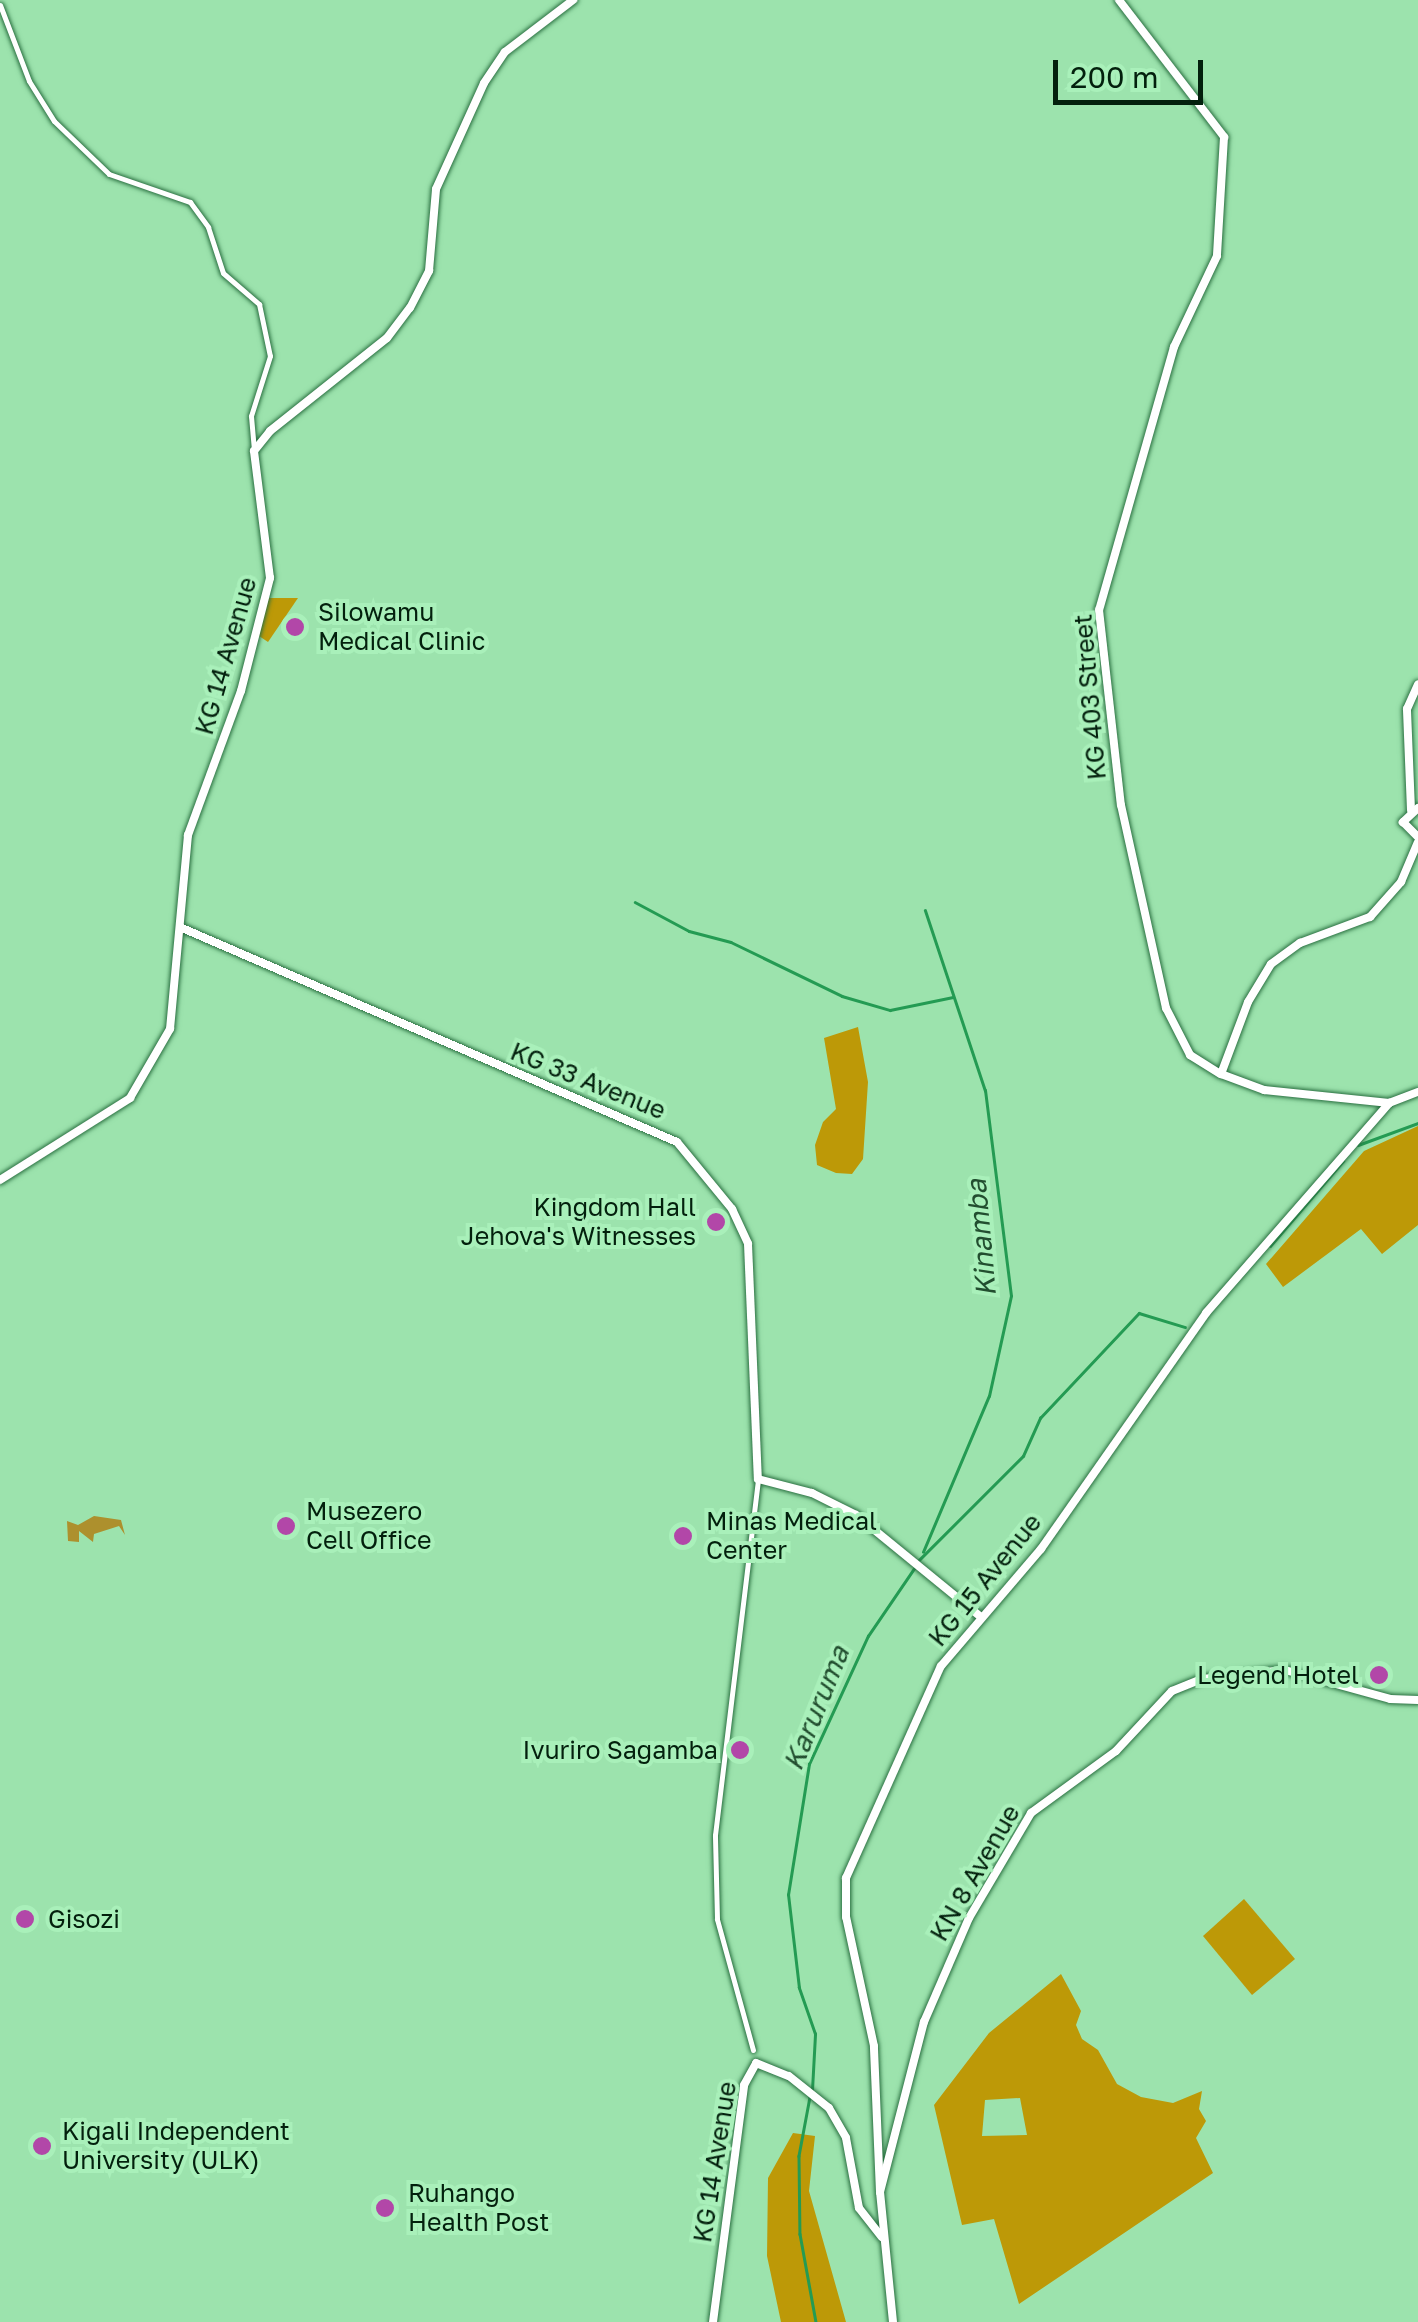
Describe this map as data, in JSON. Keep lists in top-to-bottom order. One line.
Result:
{"streets":{"main road":["KG 14 Avenue","KG 403 Street","KG 33 Avenue","KG 15 Avenue","KN 8 Avenue"]},"crossings":[["KG 14 Avenue","KG 33 Avenue"],["KG 14 Avenue","KN 8 Avenue"],["KG 403 Street","KG 15 Avenue"],["KG 15 Avenue","KN 8 Avenue"]],"water":["Kinamba","Karuruma"],"places":["Silowamu Medical Clinic","Kingdom Hall Jehova's Witnesses","Musezero Cell Office","Minas Medical Center","Legend Hotel","Ivuriro Sagamba","Gisozi","Kigali Independent University (ULK)","Ruhango Health Post"],"scale_bar":"200 m"}
